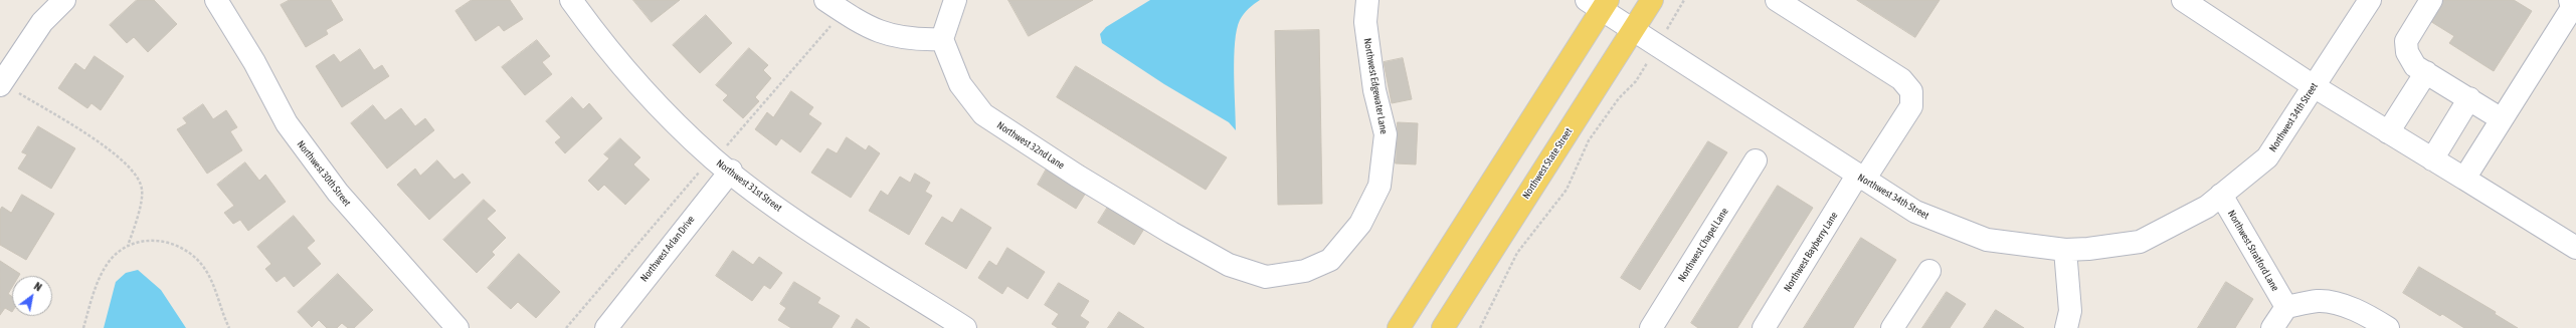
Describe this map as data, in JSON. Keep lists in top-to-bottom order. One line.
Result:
{"streets":{"main road":["Northwest State Street"],"street":["Northwest Edgewater Lane","Northwest 34th Street","Northwest 32nd Lane","Northwest 30th Street","Northwest 31st Street","Northwest Chapel Lane","Northwest Arlan Drive","Northwest Stratford Lane","Northwest Bayberry Lane"]},"crossings":[["Northwest Edgewater Lane","Northwest 32nd Lane"],["Northwest 34th Street","Northwest State Street"],["Northwest 34th Street","Northwest Stratford Lane"],["Northwest 34th Street","Northwest Bayberry Lane"],["Northwest 31st Street","Northwest Arlan Drive"]],"north":"top right"}
